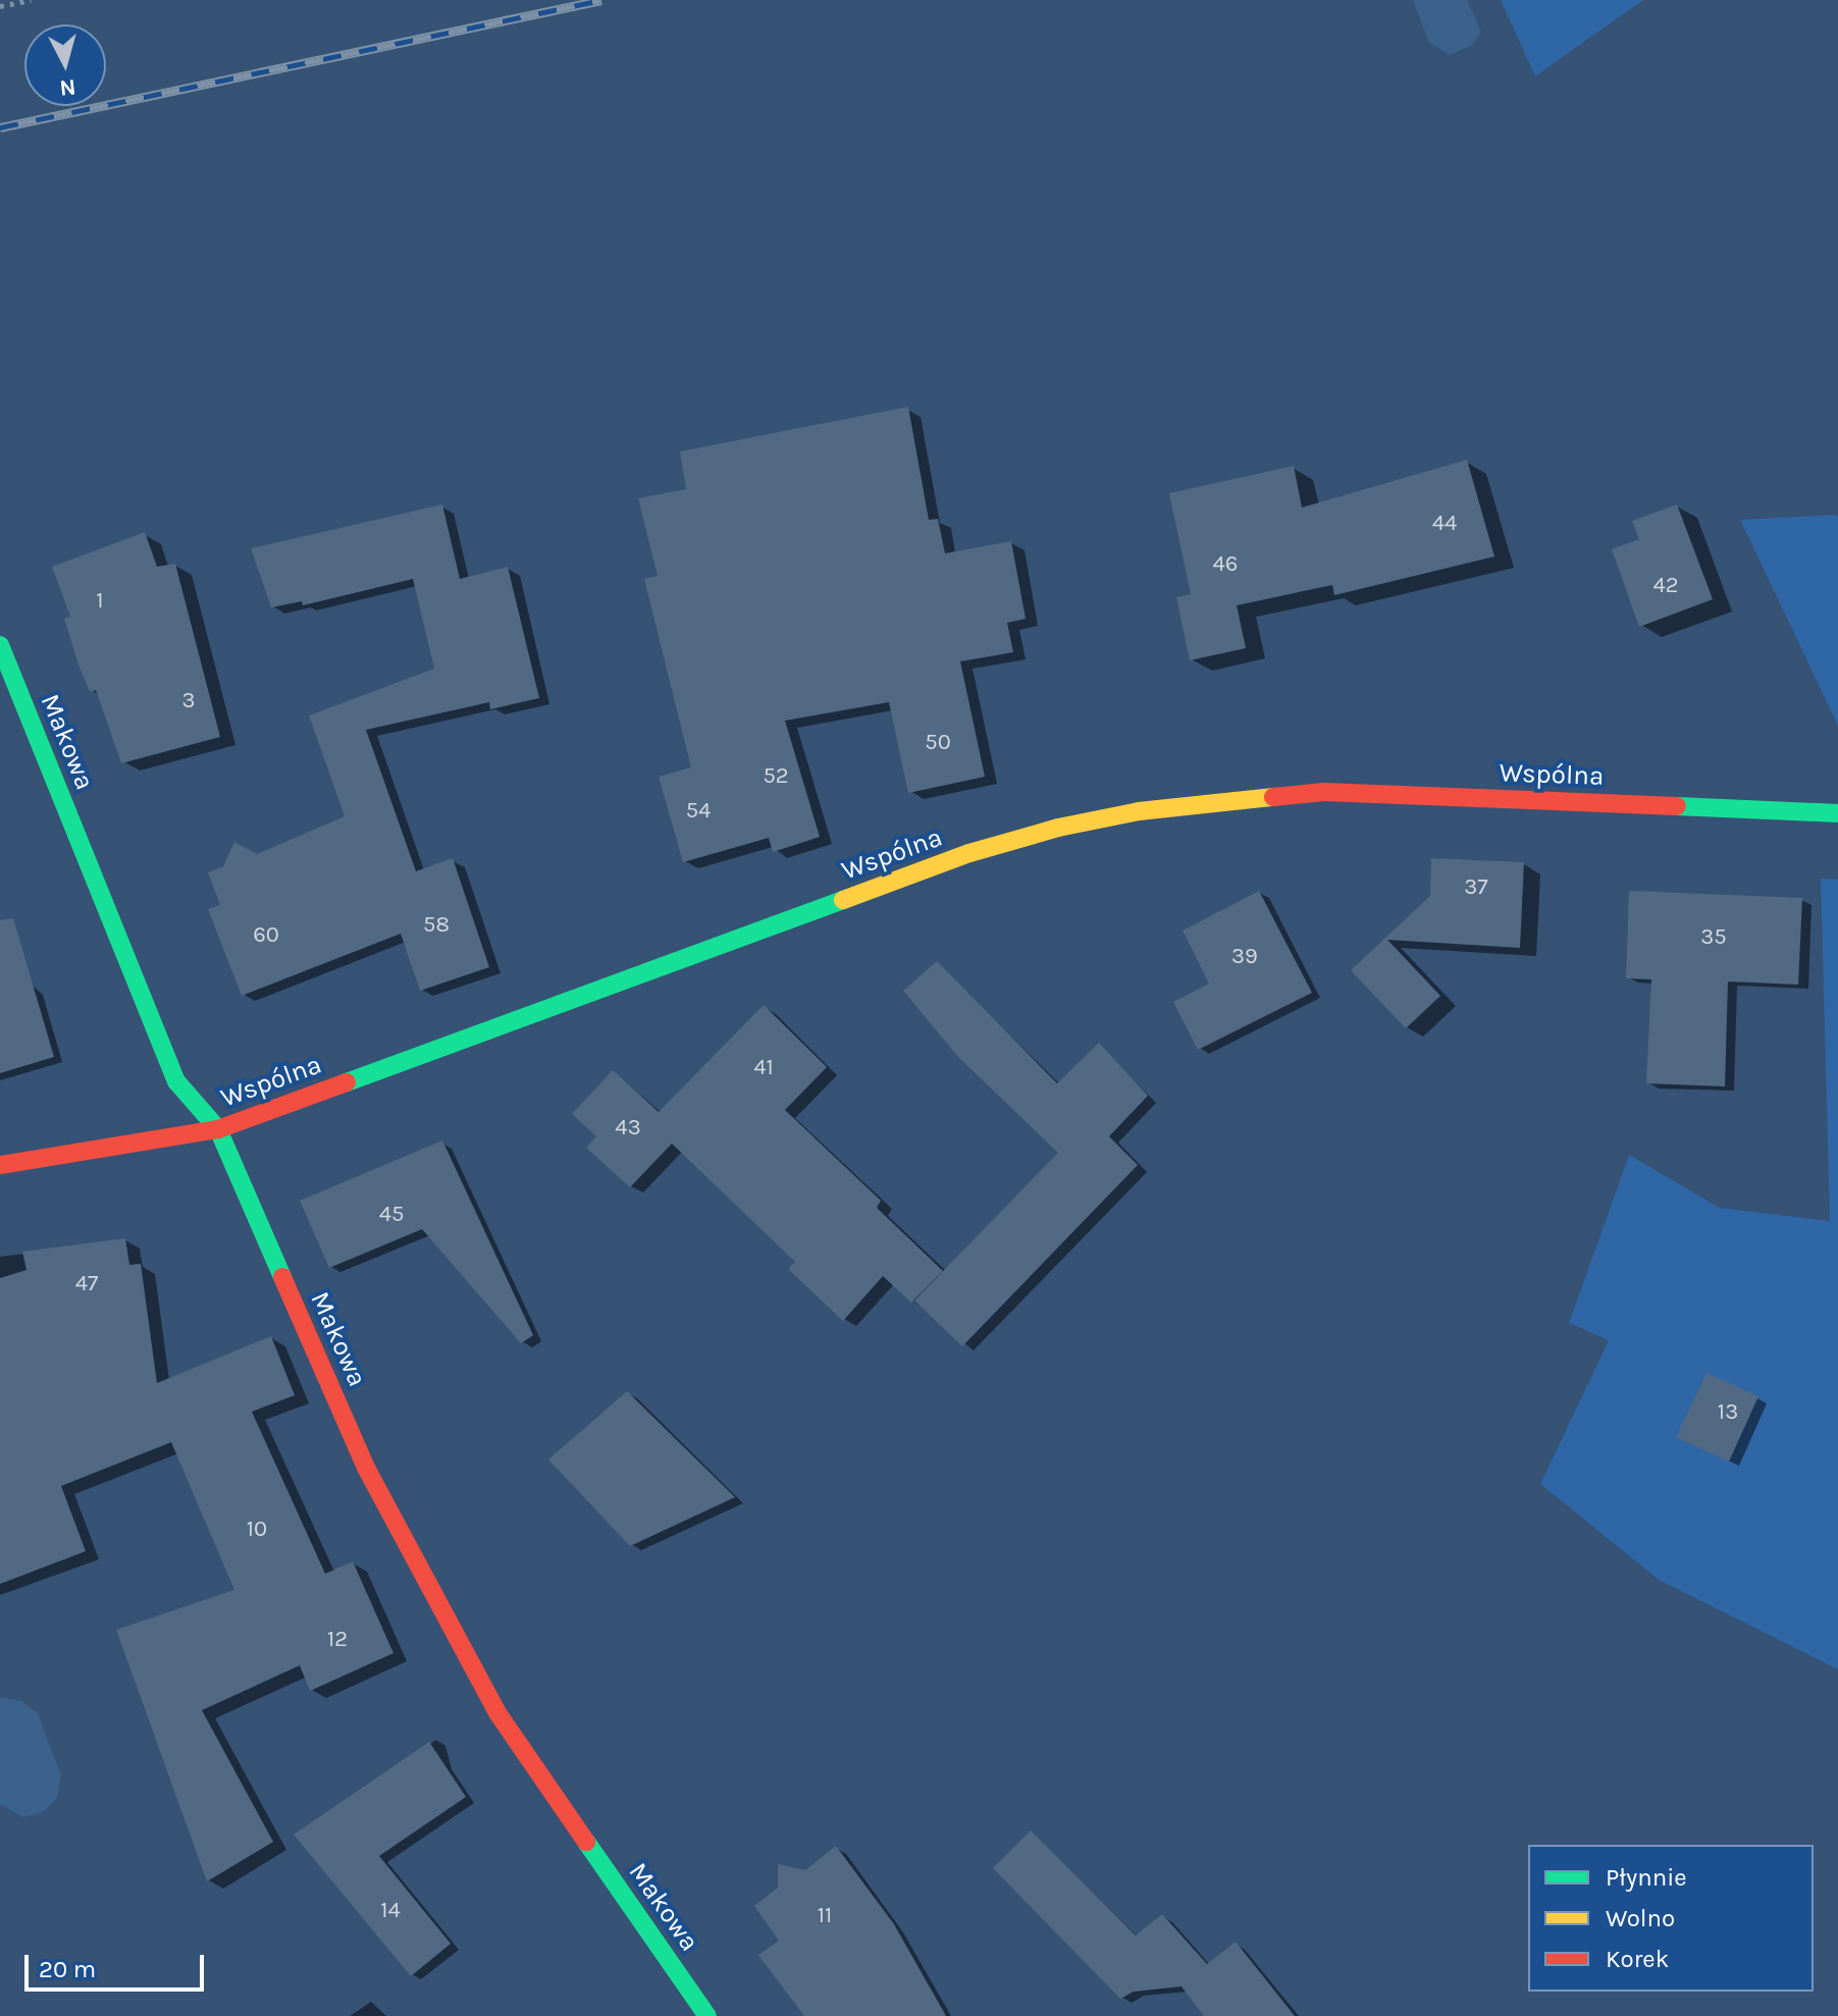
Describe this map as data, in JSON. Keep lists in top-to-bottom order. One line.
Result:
{"streets":{"street":["Makowa","Wspólna"]},"crossings":[["Makowa","Wspólna"]],"house_numbers":["44","46","42","1","3","50","52","54","37","58","60","35","39","41","43","45","47","13","10","12","14","11"],"legend":["Płynnie","Wolno","Korek"],"scale_bar":"20 m","north":"bottom"}
